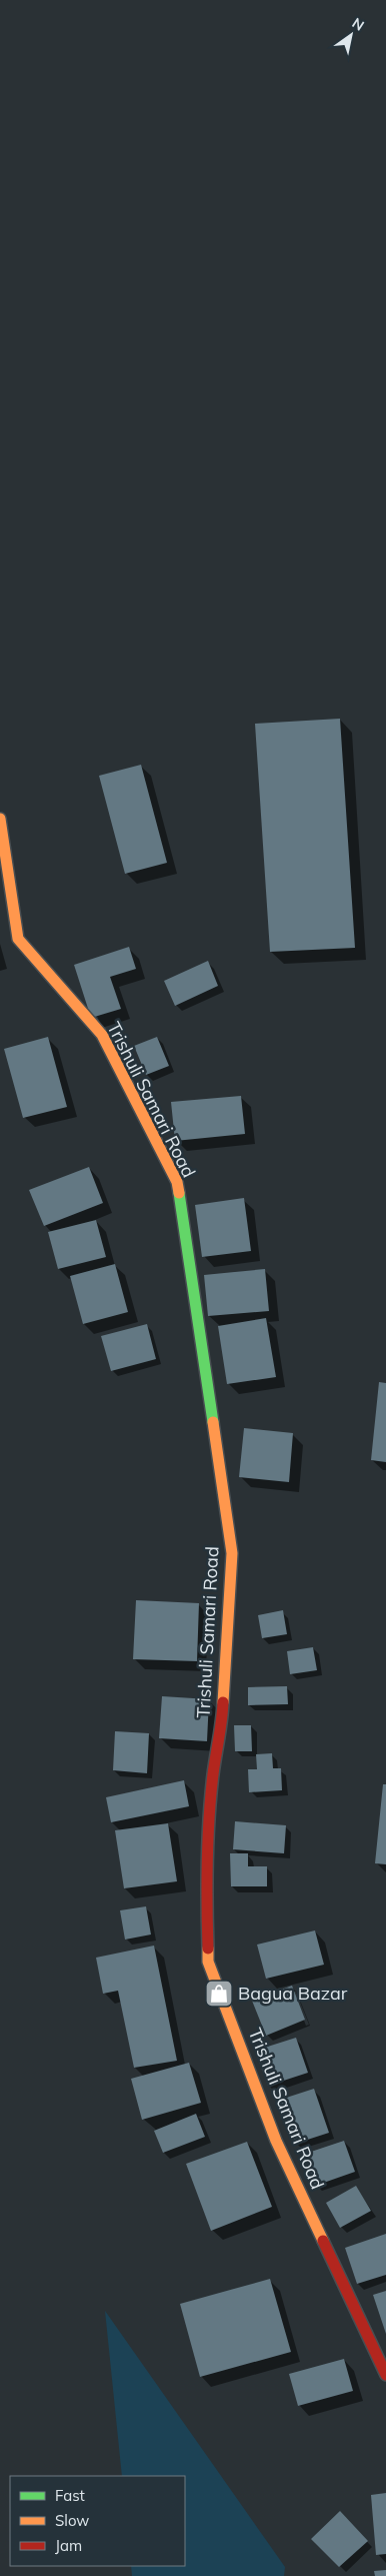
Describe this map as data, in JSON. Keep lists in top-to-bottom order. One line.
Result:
{"streets":{"street":["Trishuli Samari Road"]},"places":{"shop":["Bagua Bazar"]},"legend":["Fast","Slow","Jam"],"north":"top right"}
